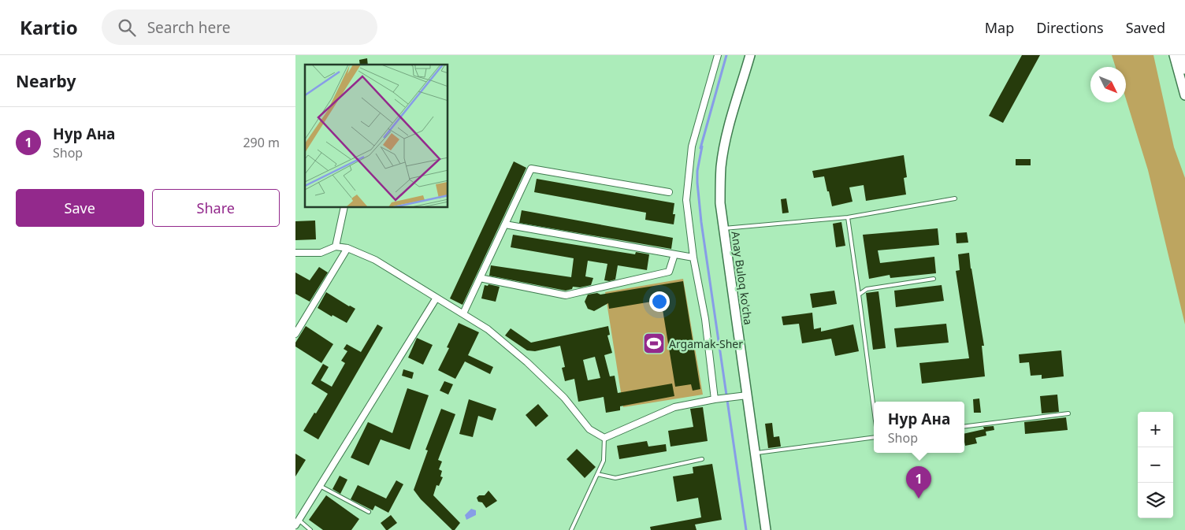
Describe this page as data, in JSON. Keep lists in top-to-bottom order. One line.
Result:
{"streets":{"main road":["Anay Buloq ko'cha"]},"places":{"sports":["Argamak-Sher"]},"north":"bottom right","page":{"header":"Kartio","search":"Search here","nav":["Map","Directions","Saved"],"heading":"Nearby","list":[{"mark":"1","name":"Нур Ана","note":"Shop","value":"290 m"}],"buttons":["Save","Share"],"popup":["Нур Ана","Shop"],"map_buttons":["+","−"],"pins":"1"}}
